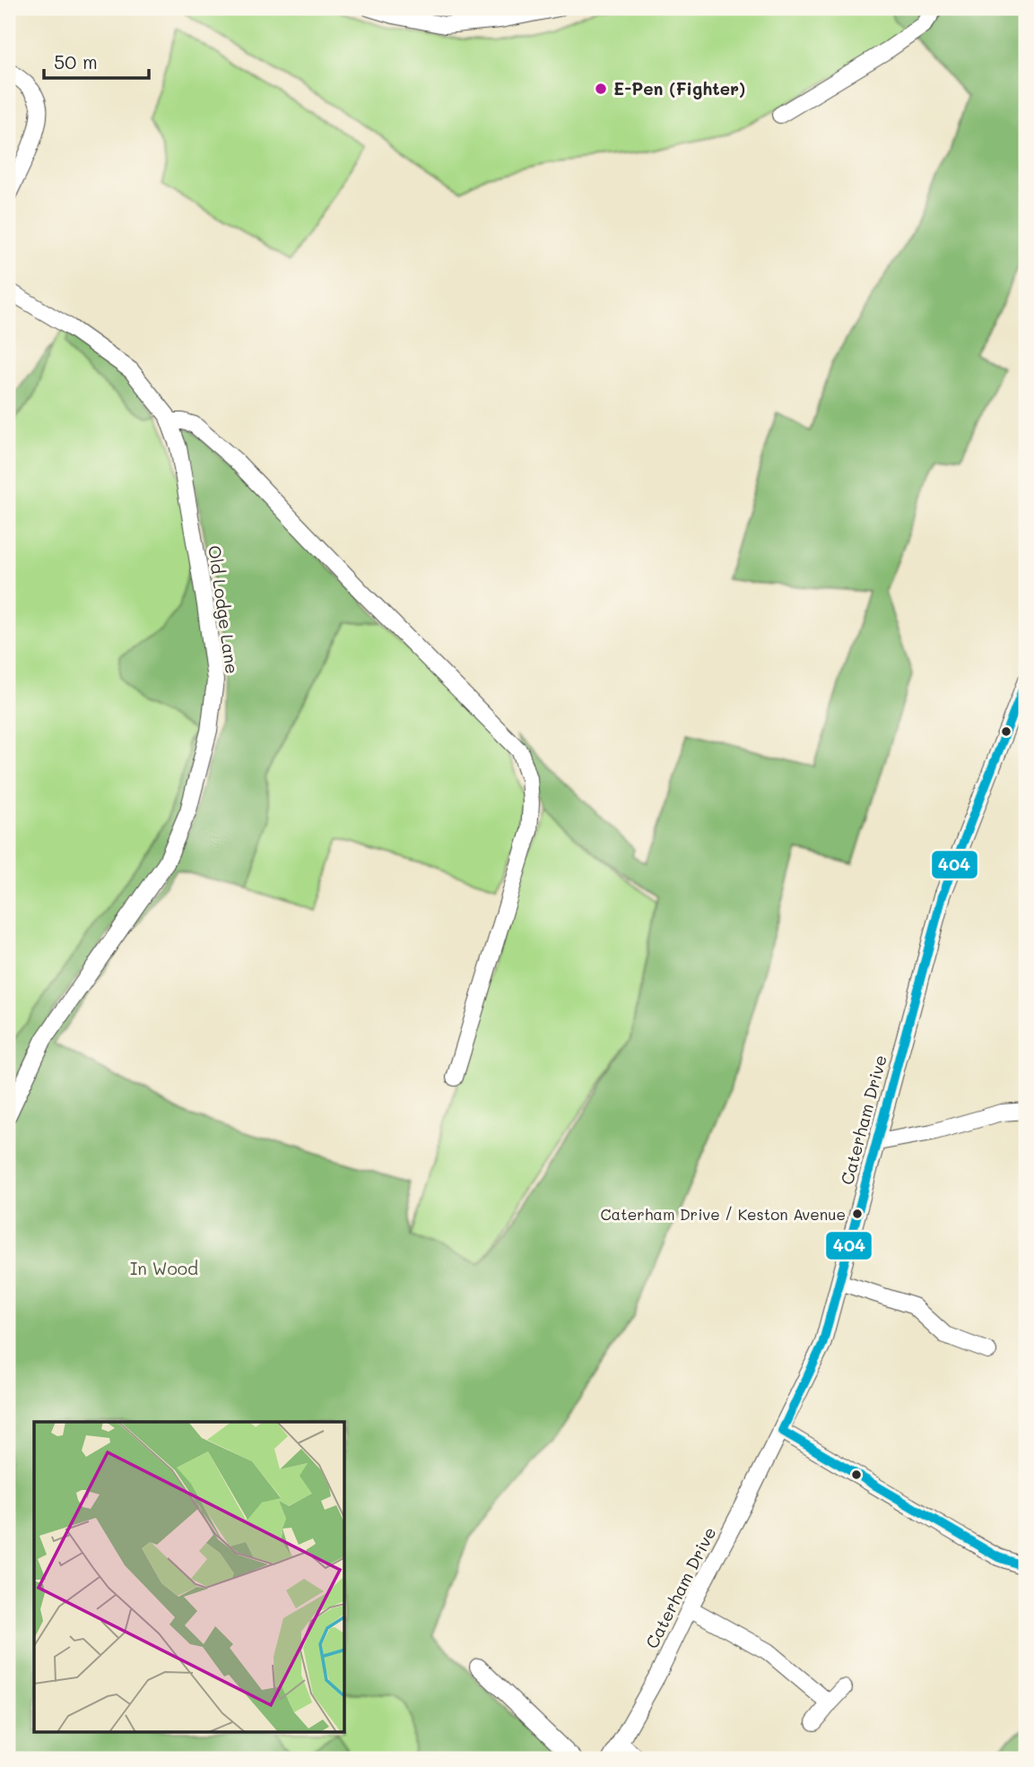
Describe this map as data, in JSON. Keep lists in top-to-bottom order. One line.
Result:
{"streets":{"street":["Old Lodge Lane","Caterham Drive"]},"parks":["In Wood"],"places":["E-Pen (Fighter)","Caterham Drive / Keston Avenue"],"lines":["transit line 404"],"scale_bar":"50 m"}
